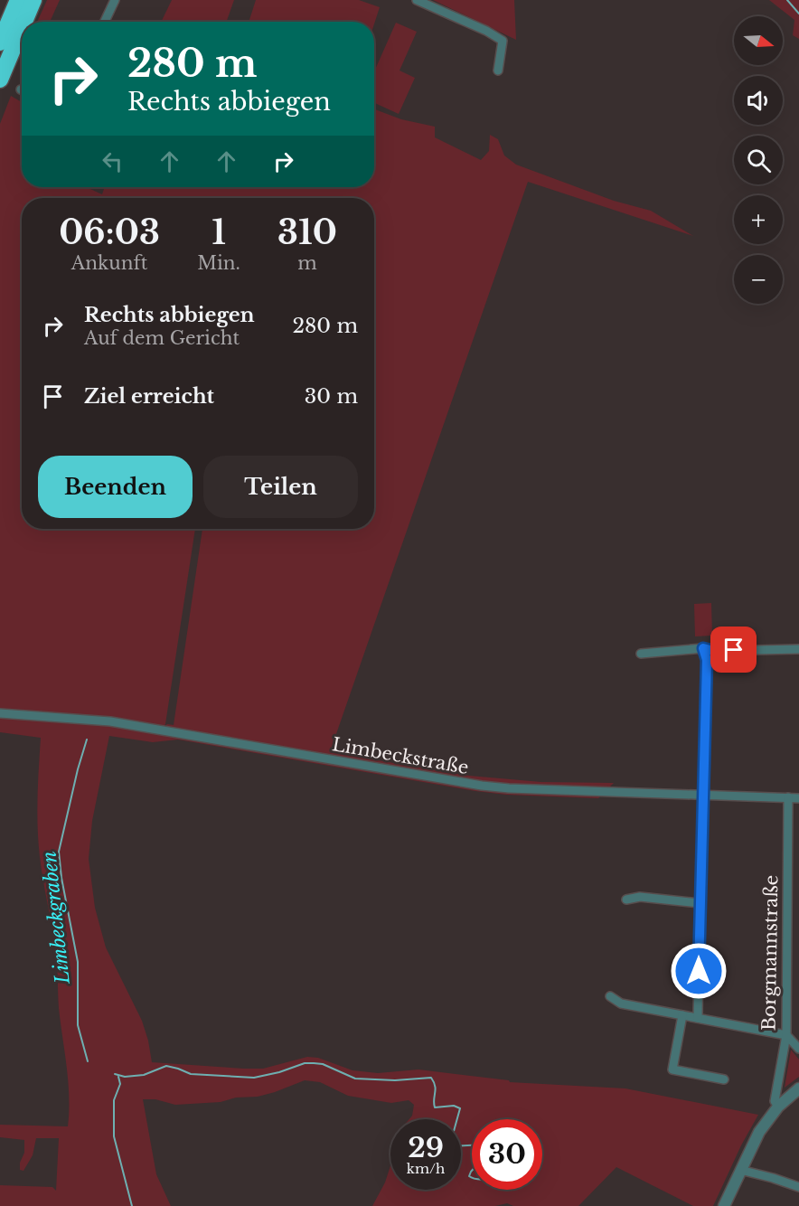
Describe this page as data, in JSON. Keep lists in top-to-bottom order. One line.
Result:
{"streets":{"street":["Limbeckstraße","Borgmannstraße"]},"crossings":[["Limbeckstraße","Borgmannstraße"]],"water":["Limbeckgraben"],"north":"right","page":{"map_buttons":["+","−"],"turn":["280 m","Rechts abbiegen"],"eta":["06:03","Ankunft","1","Min.","310","m"],"list":[{"name":"Rechts abbiegen","note":"Auf dem Gericht","value":"280 m"},{"name":"Ziel erreicht","value":"30 m"}],"buttons":["Beenden","Teilen"],"speed":"29 km/h","limit":"30"}}
